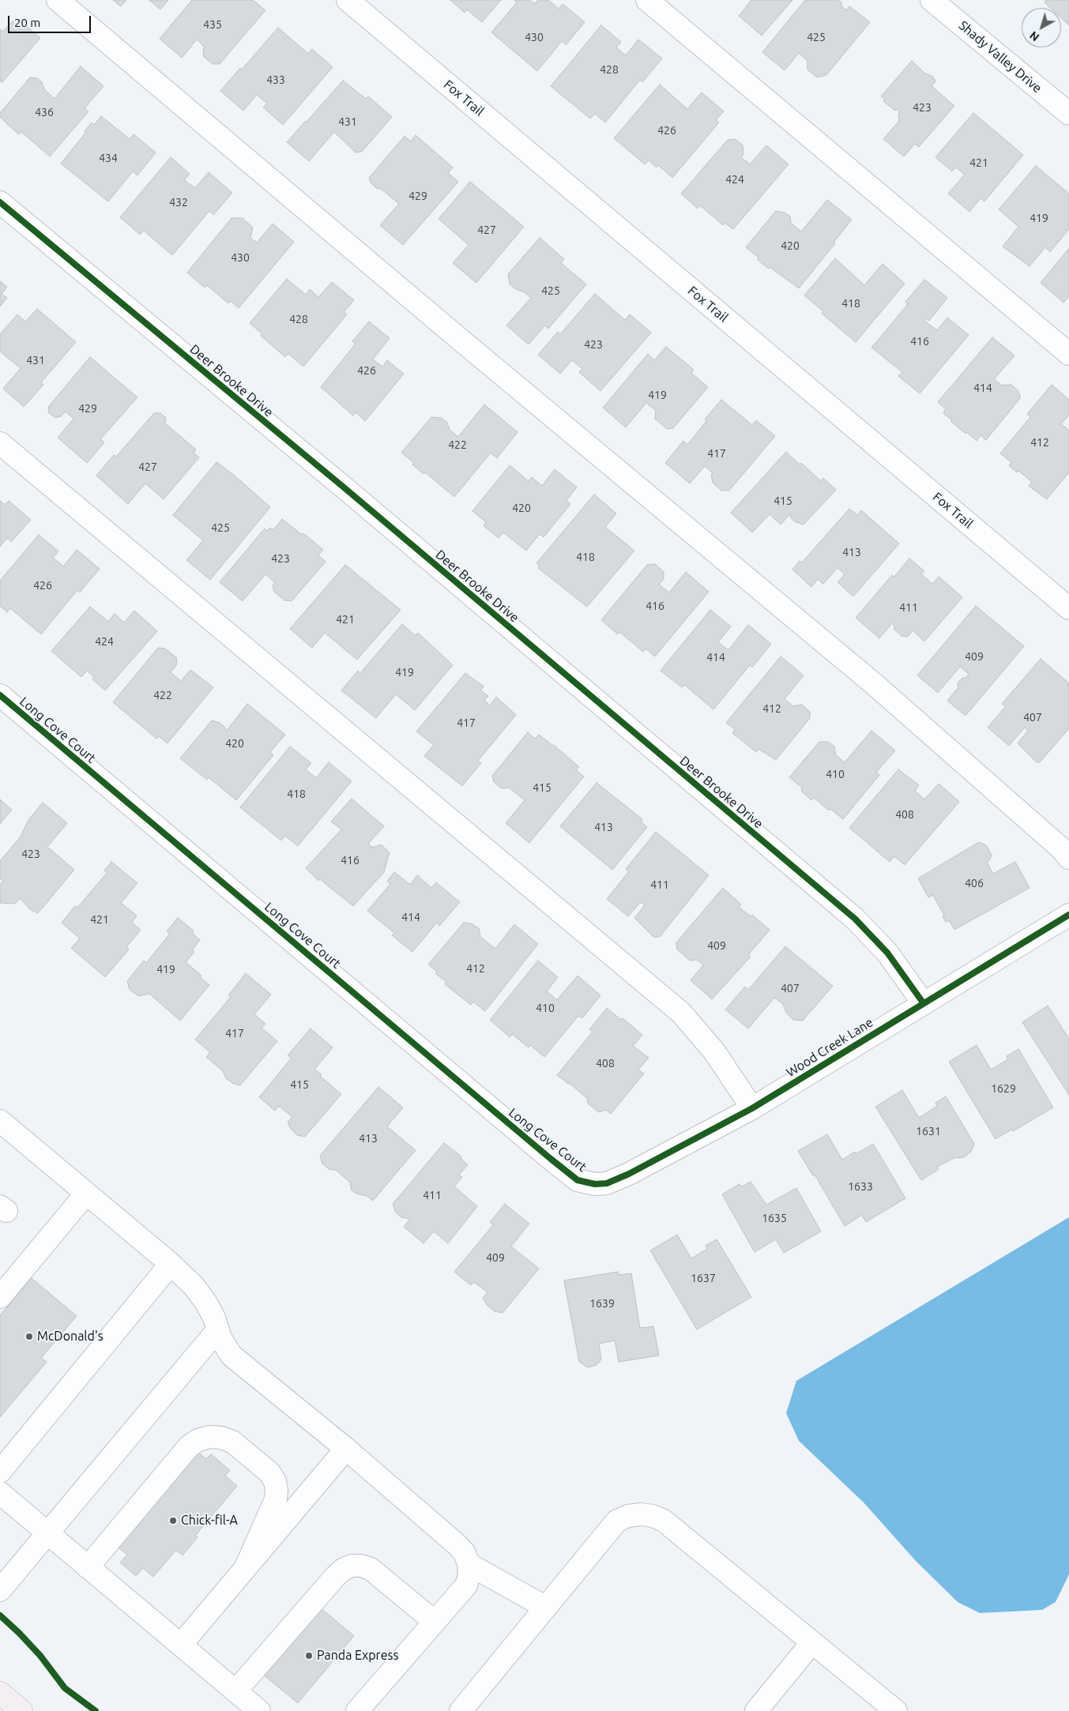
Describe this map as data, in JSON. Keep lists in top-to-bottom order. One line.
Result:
{"streets":{"street":["Shady Valley Drive","Fox Trail","Deer Brooke Drive","Long Cove Court","Wood Creek Lane"]},"crossings":[["Deer Brooke Drive","Wood Creek Lane"],["Long Cove Court","Wood Creek Lane"]],"places":["McDonald's","Chick-fil-A","Panda Express"],"house_numbers":["435","430","425","428","433","423","436","431","426","434","421","424","429","432","419","427","420","430","425","418","428","416","423","431","426","414","419","429","412","422","417","427","415","420","425","413","418","423","426","416","411","421","424","409","414","419","422","412","407","417","420","410","415","418","408","413","423","416","406","411","414","421","409","412","419","407","410","417","408","415","1629","1631","413","1633","411","1635","409","1637","1639"],"scale_bar":"20 m","north":"bottom left"}
